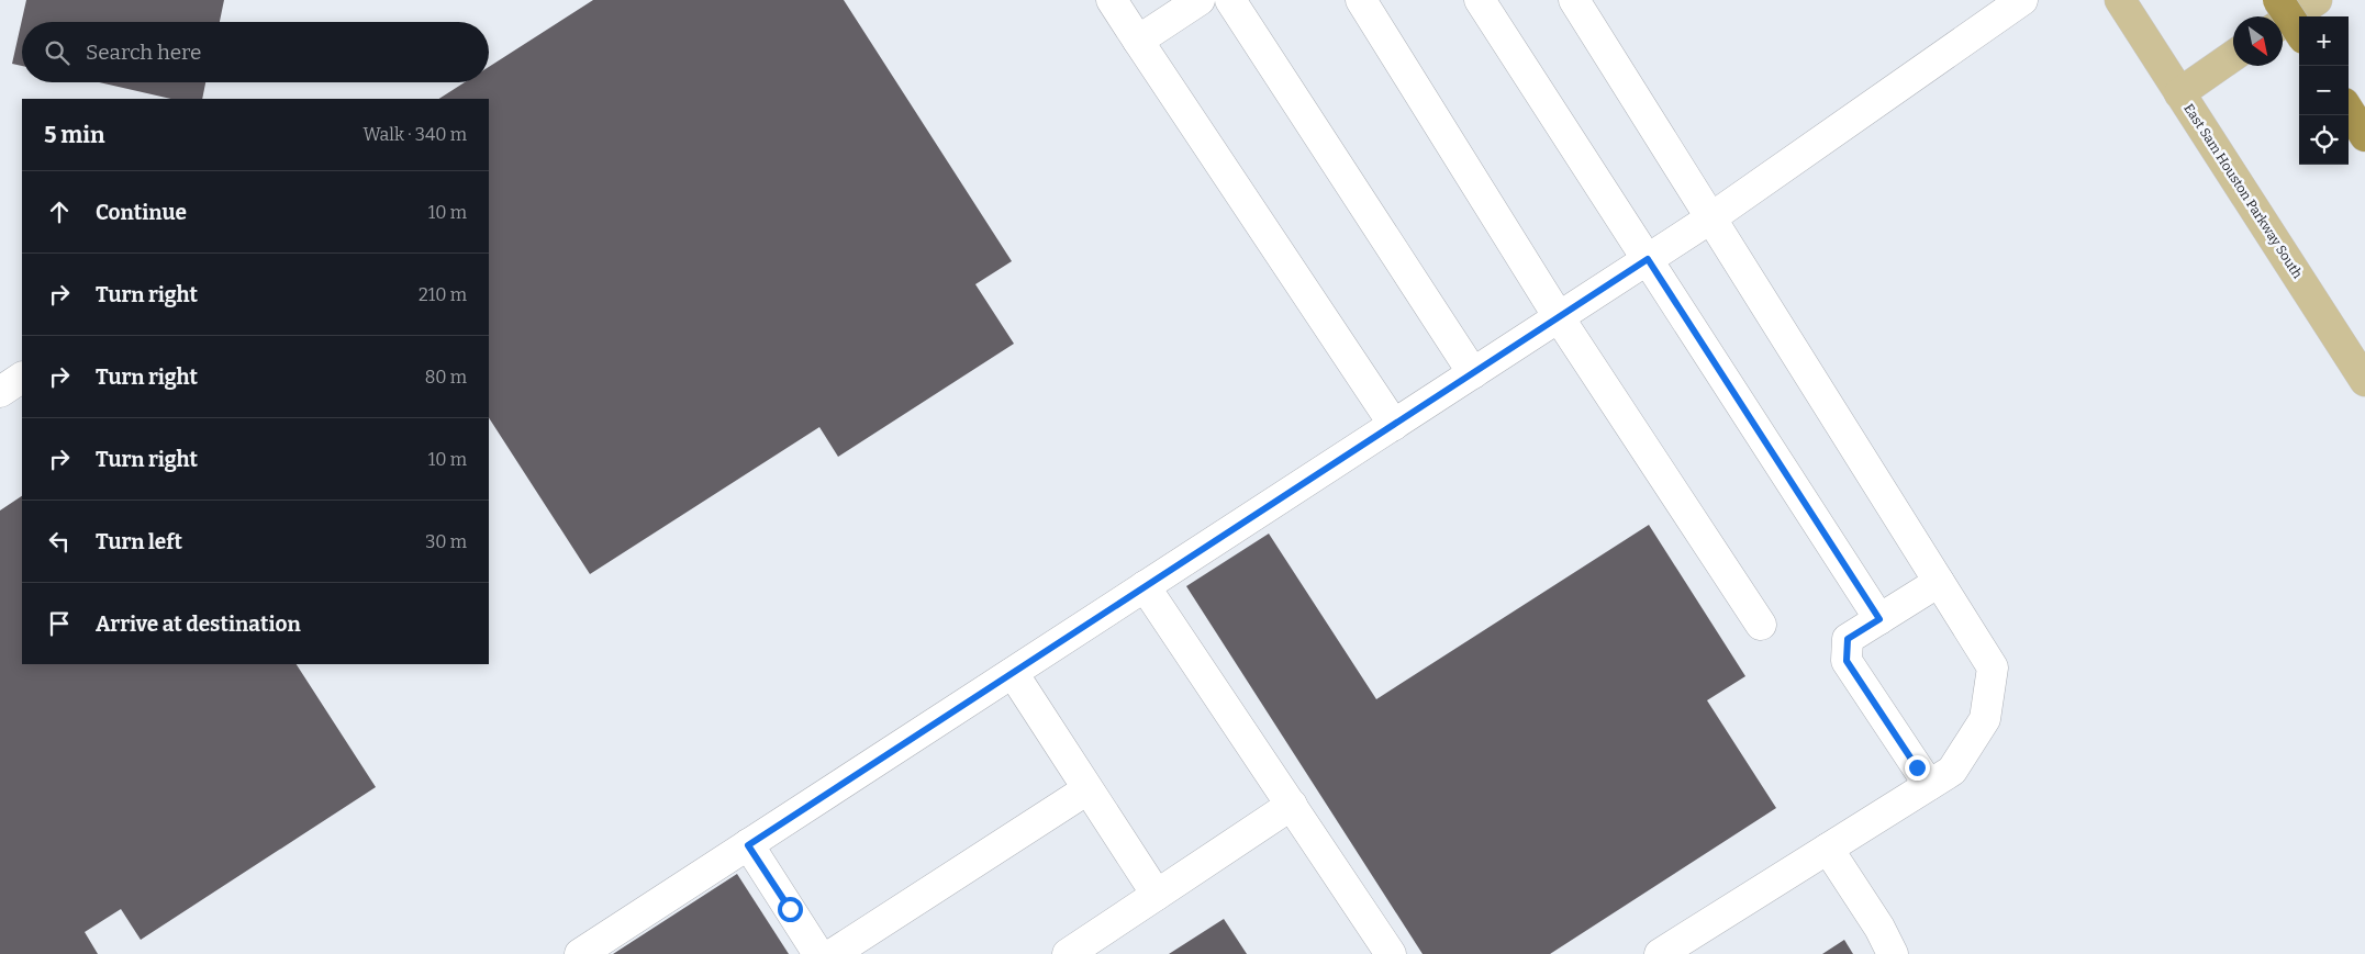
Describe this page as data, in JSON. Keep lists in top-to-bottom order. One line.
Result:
{"streets":{"main road":["East Sam Houston Parkway South"]},"north":"bottom right","page":{"map_buttons":["+","−"],"search":"Search here","heading":["5 min","Walk · 340 m"],"list":[["Continue","10 m"],["Turn right","210 m"],["Turn right","80 m"],["Turn right","10 m"],["Turn left","30 m"],"Arrive at destination"]}}
